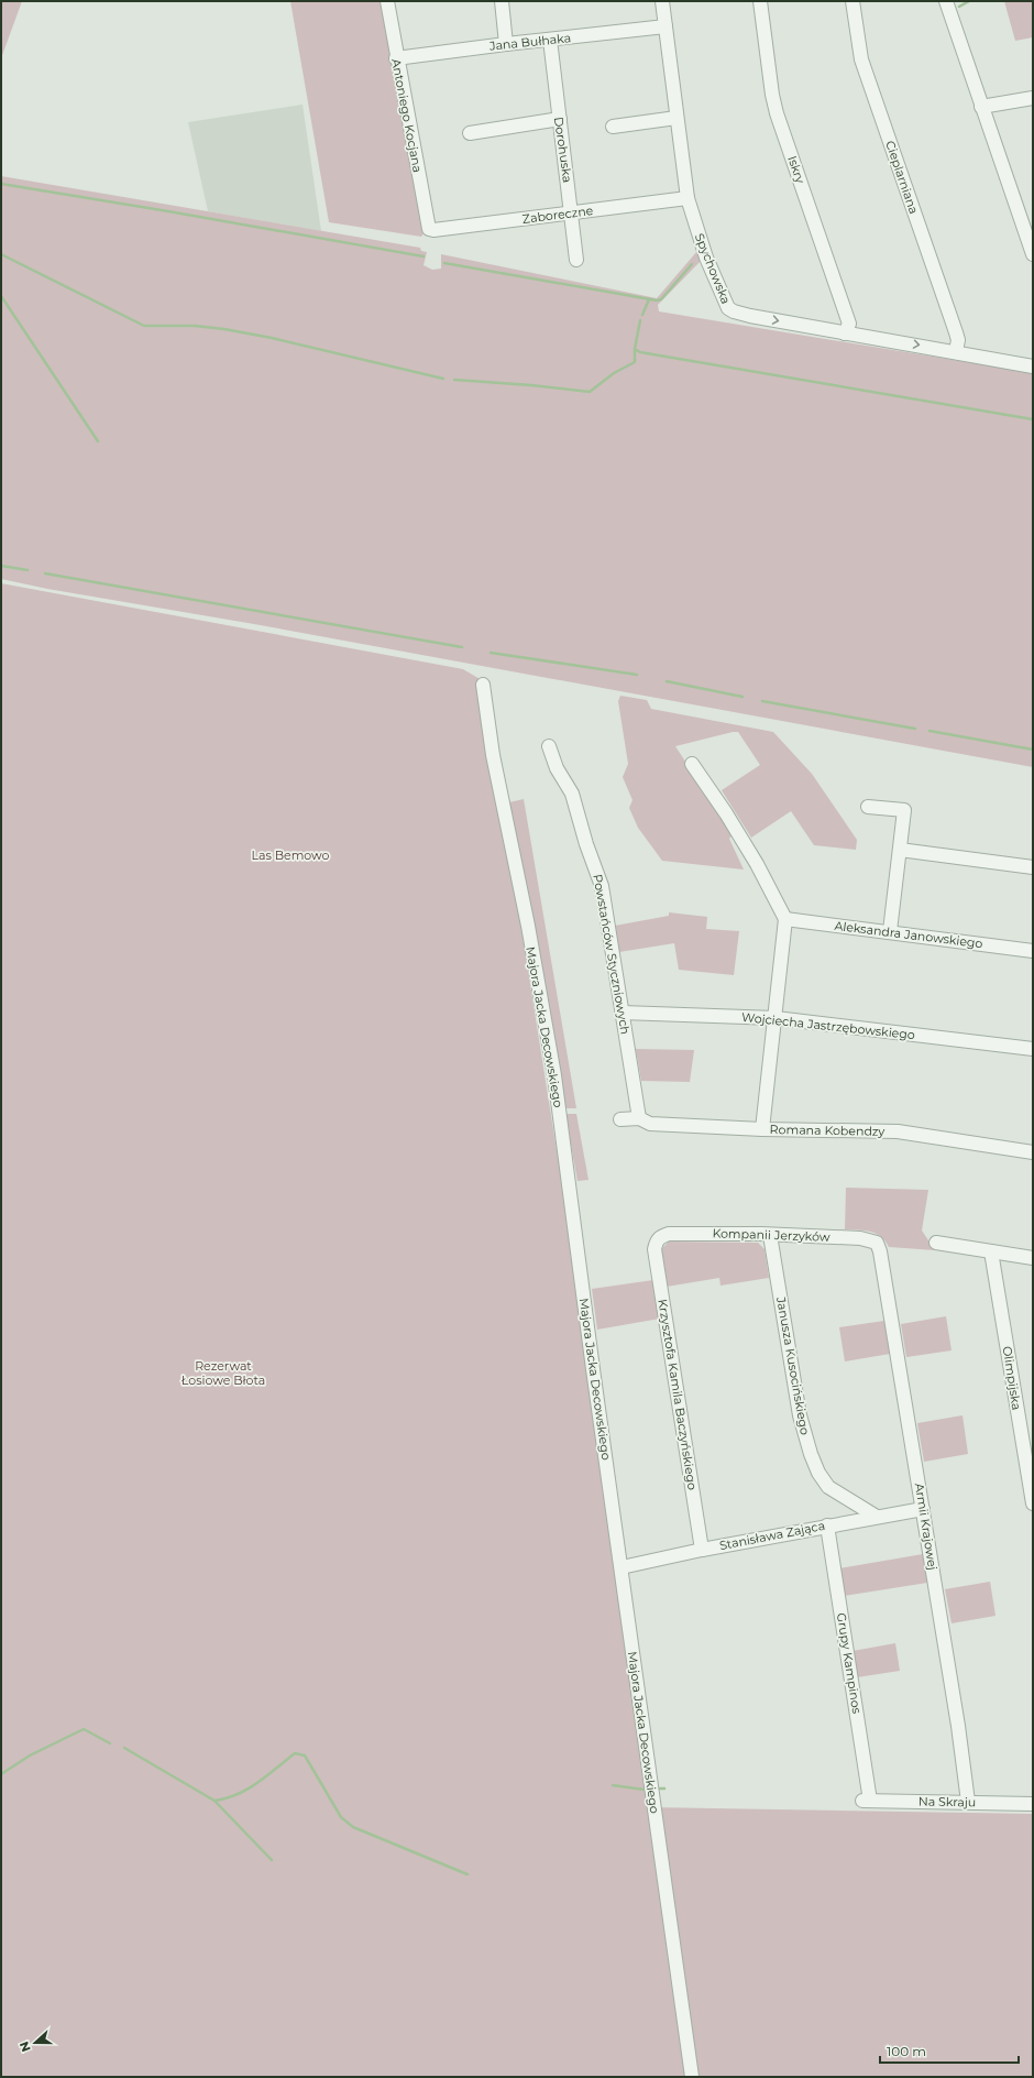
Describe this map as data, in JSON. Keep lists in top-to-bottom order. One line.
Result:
{"streets":{"street":["Jana Bułhaka","Antoniego Kocjana","Dorohuska","Iskry","Cieplarniana","Zaboreczne","Spychowska","Aleksandra Janowskiego","Powstańców Styczniowych","Wojciecha Jastrzębowskiego","Majora Jacka Decowskiego","Romana Kobendzy","Kompanii Jerzyków","Janusza Kusocińskiego","Olimpijska","Krzysztofa Kamila Baczyńskiego","Armii Krajowej","Stanisława Zająca","Grupy Kampinos","Na Skraju"]},"crossings":[["Jana Bułhaka","Antoniego Kocjana"],["Jana Bułhaka","Dorohuska"],["Jana Bułhaka","Spychowska"],["Antoniego Kocjana","Zaboreczne"],["Dorohuska","Zaboreczne"],["Iskry","Spychowska"],["Cieplarniana","Spychowska"],["Zaboreczne","Spychowska"],["Powstańców Styczniowych","Wojciecha Jastrzębowskiego"],["Powstańców Styczniowych","Romana Kobendzy"],["Majora Jacka Decowskiego","Stanisława Zająca"],["Kompanii Jerzyków","Janusza Kusocińskiego"],["Kompanii Jerzyków","Krzysztofa Kamila Baczyńskiego"],["Kompanii Jerzyków","Armii Krajowej"],["Janusza Kusocińskiego","Stanisława Zająca"],["Krzysztofa Kamila Baczyńskiego","Stanisława Zająca"],["Armii Krajowej","Stanisława Zająca"],["Armii Krajowej","Na Skraju"],["Stanisława Zająca","Grupy Kampinos"],["Grupy Kampinos","Na Skraju"]],"one_way":["Spychowska"],"parks":["Las Bemowo","Rezerwat Łosiowe Błota"],"scale_bar":"100 m","north":"left"}
